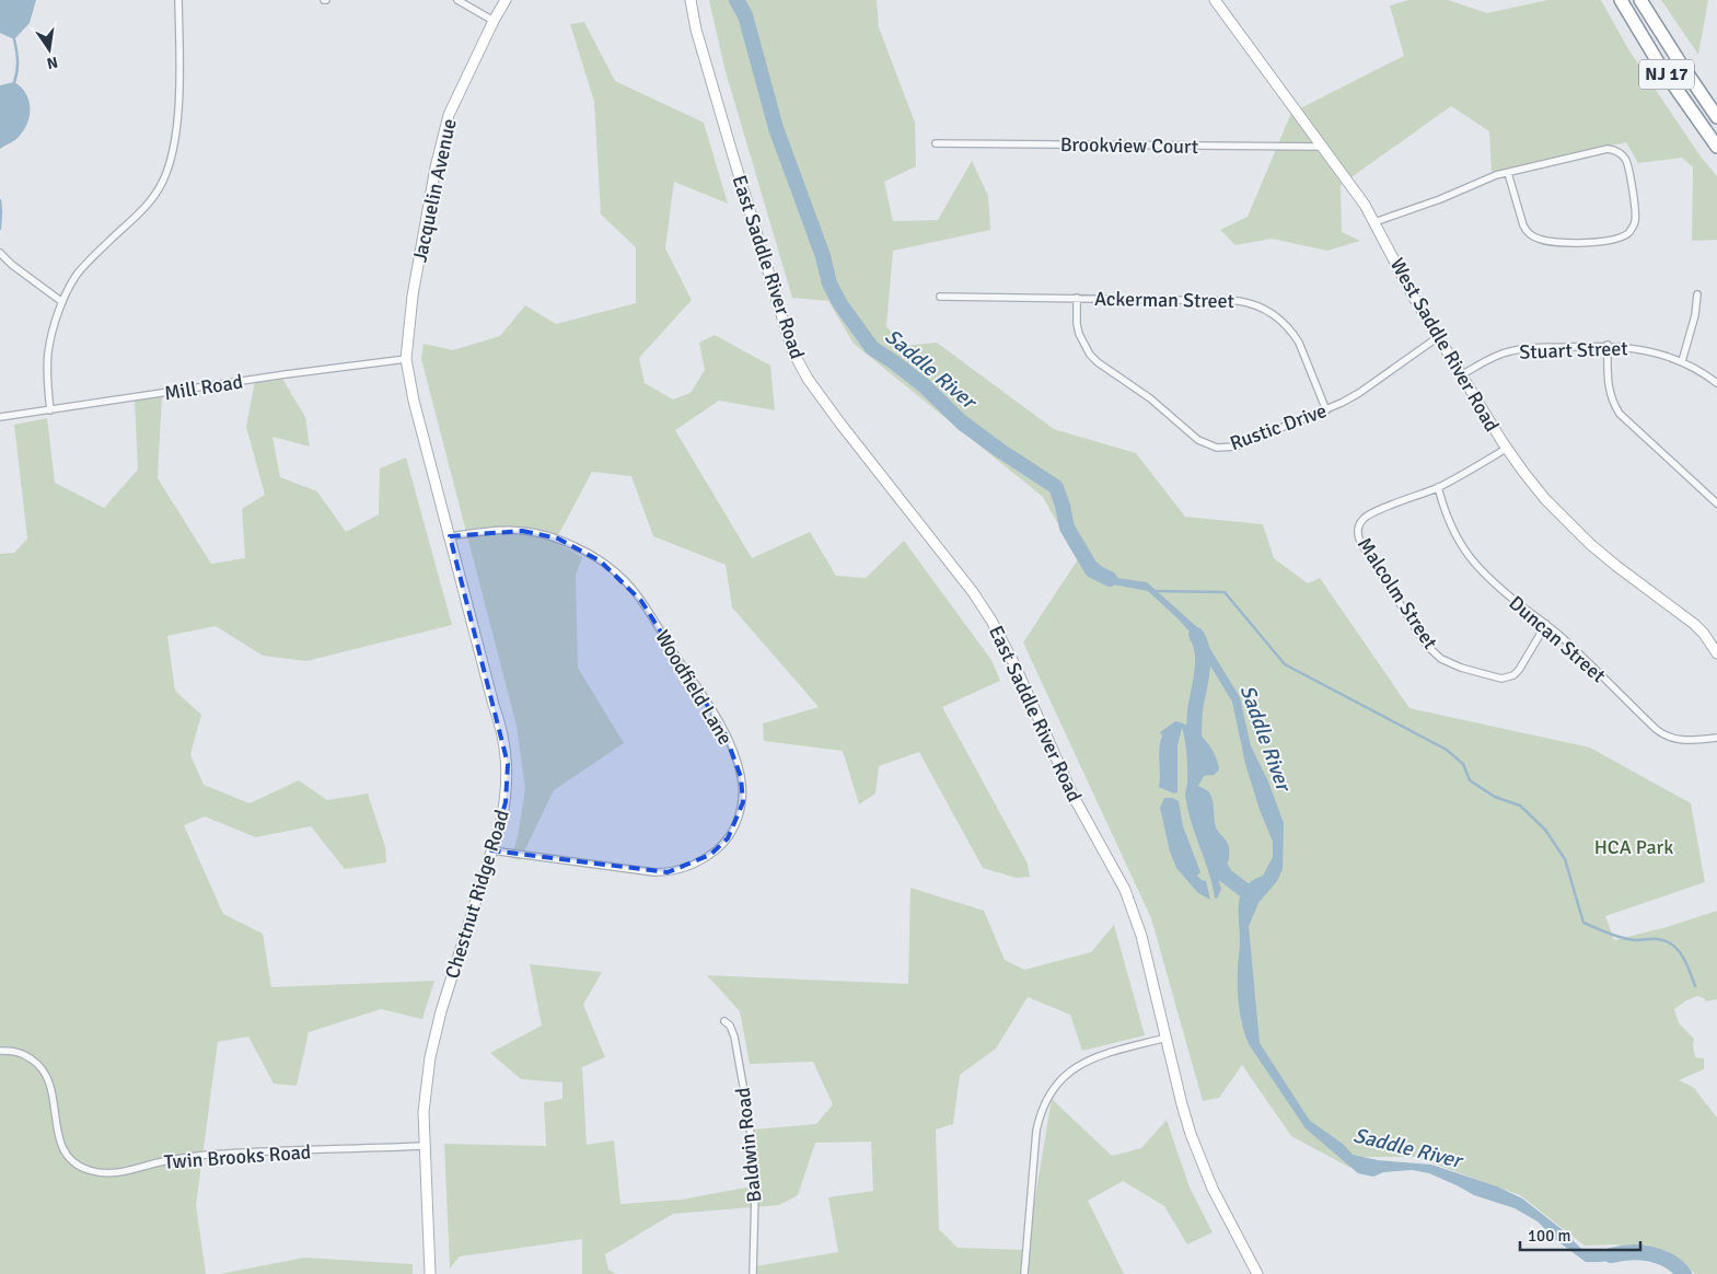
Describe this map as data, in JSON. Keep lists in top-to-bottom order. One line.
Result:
{"streets":{"highway":["NJ 17"],"street":["Brookview Court","Jacquelin Avenue","East Saddle River Road","Ackerman Street","West Saddle River Road","Stuart Street","Mill Road","Rustic Drive","Malcolm Street","Duncan Street","Woodfield Lane","Chestnut Ridge Road","Baldwin Road","Twin Brooks Road"]},"crossings":[["Brookview Court","West Saddle River Road"],["Jacquelin Avenue","Mill Road"],["Jacquelin Avenue","Chestnut Ridge Road"],["Ackerman Street","Rustic Drive"],["West Saddle River Road","Stuart Street"],["West Saddle River Road","Rustic Drive"],["West Saddle River Road","Malcolm Street"],["Mill Road","Chestnut Ridge Road"],["Malcolm Street","Duncan Street"],["Woodfield Lane","Chestnut Ridge Road"],["Chestnut Ridge Road","Twin Brooks Road"]],"water":["Saddle River"],"parks":["HCA Park"],"scale_bar":"100 m","north":"bottom"}
